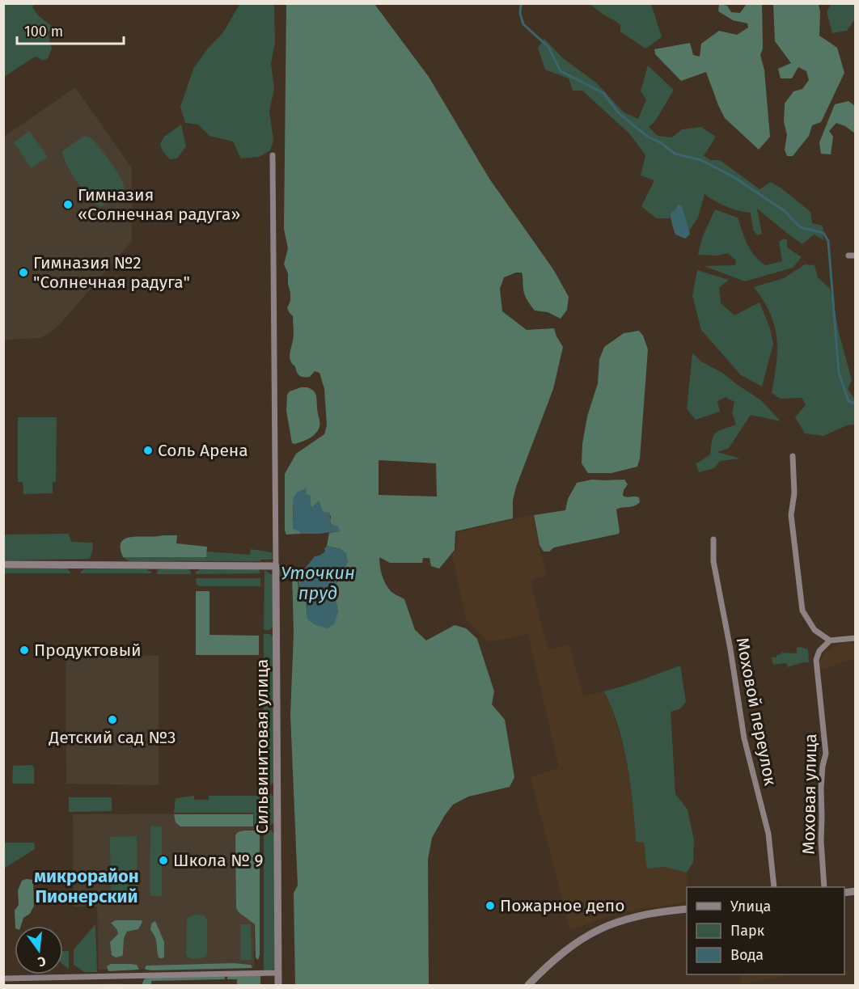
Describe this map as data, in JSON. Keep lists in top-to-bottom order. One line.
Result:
{"streets":{"street":["Моховой переулок","Сильвинитовая улица","Моховая улица"]},"districts":["микрорайон Пионерский"],"water":["Уточкин пруд"],"places":["Гимназия «Солнечная радуга»","Гимназия №2 \"Солнечная радуга\"","Соль Арена","Продуктовый","Детский сад №3","Школа № 9","Пожарное депо"],"legend":["Улица","Парк","Вода"],"scale_bar":"100 m","north":"bottom"}
